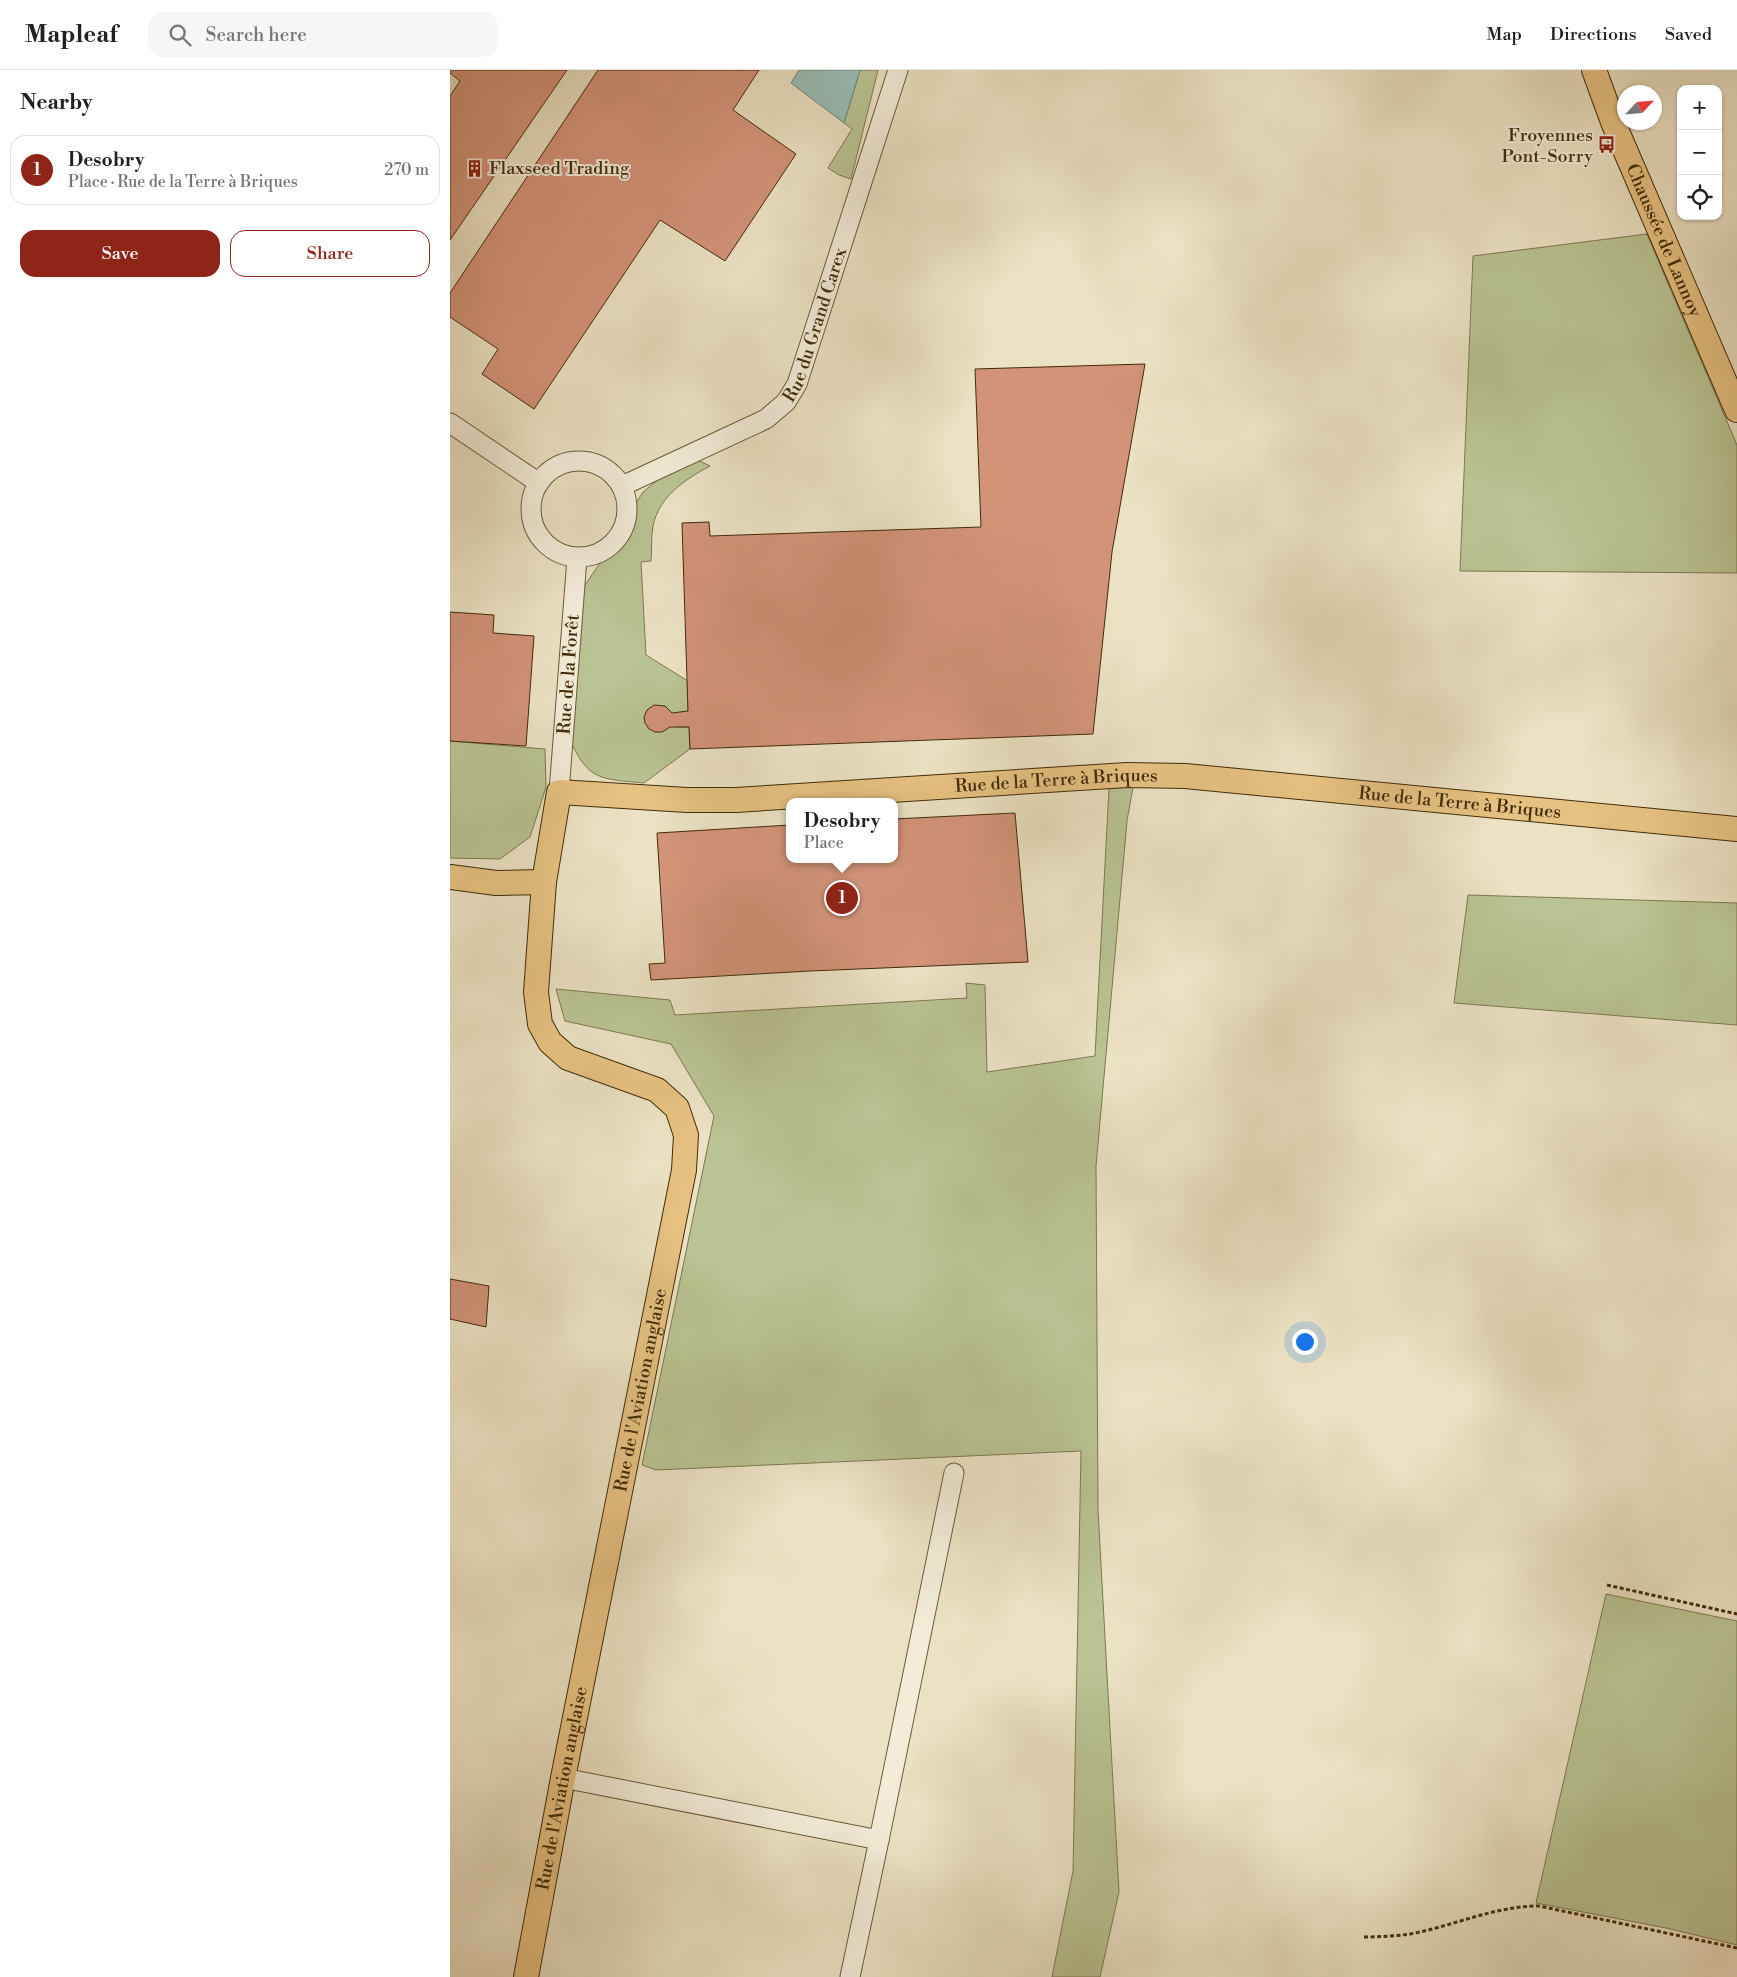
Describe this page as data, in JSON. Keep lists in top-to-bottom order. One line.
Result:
{"streets":{"main road":["Chaussée de Lannoy","Rue de la Terre à Briques","Rue de l'Aviation anglaise"],"street":["Rue du Grand Carex","Rue de la Forêt"]},"crossings":[["Rue du Grand Carex","Rue de la Forêt"],["Rue de la Forêt","Rue de la Terre à Briques"]],"places":{"bus stop":["Froyennes Pont-Sorry"],"building":["Flaxseed Trading"]},"north":"top right","page":{"header":"Mapleaf","search":"Search here","nav":["Map","Directions","Saved"],"heading":"Nearby","map_buttons":["+","−"],"list":[{"mark":"1","name":"Desobry","note":"Place · Rue de la Terre à Briques","value":"270 m"}],"buttons":["Save","Share"],"popup":["Desobry","Place"],"pins":"1"}}
